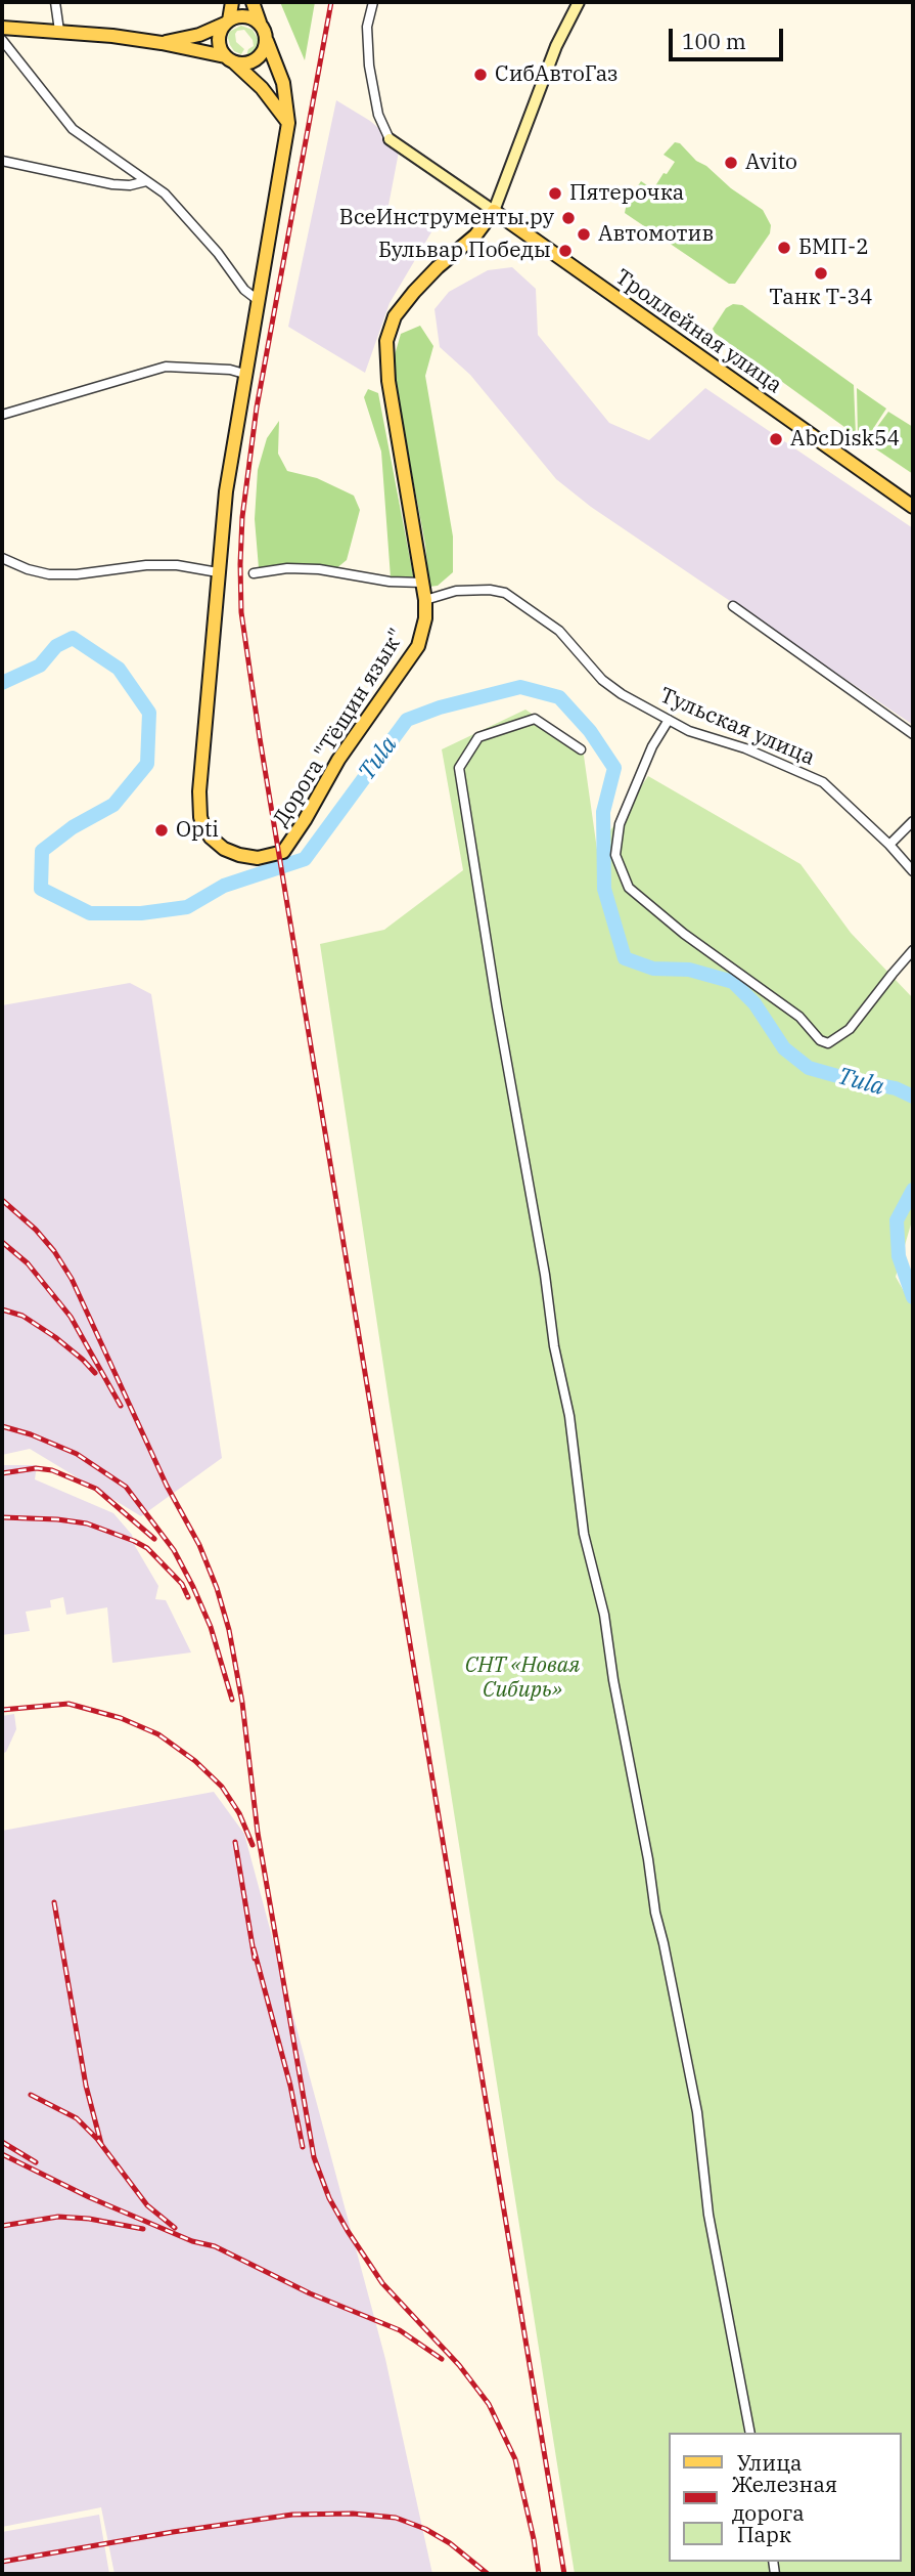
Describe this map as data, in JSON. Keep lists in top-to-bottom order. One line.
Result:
{"streets":{"main road":["Троллейная улица","Дорога \"Тёщин язык\""],"street":["Тульская улица"]},"crossings":[["Троллейная улица","Дорога \"Тёщин язык\""],["Тульская улица","Дорога \"Тёщин язык\""]],"water":["Tula"],"parks":["СНТ «Новая Сибирь»"],"places":["СибАвтоГаз","Avito","Пятерочка","ВсеИнструменты.ру","Автомотив","БМП-2","Бульвар Победы","Танк Т-34","AbcDisk54","Opti"],"legend":["Улица","Железная дорога","Парк"],"scale_bar":"100 m"}
